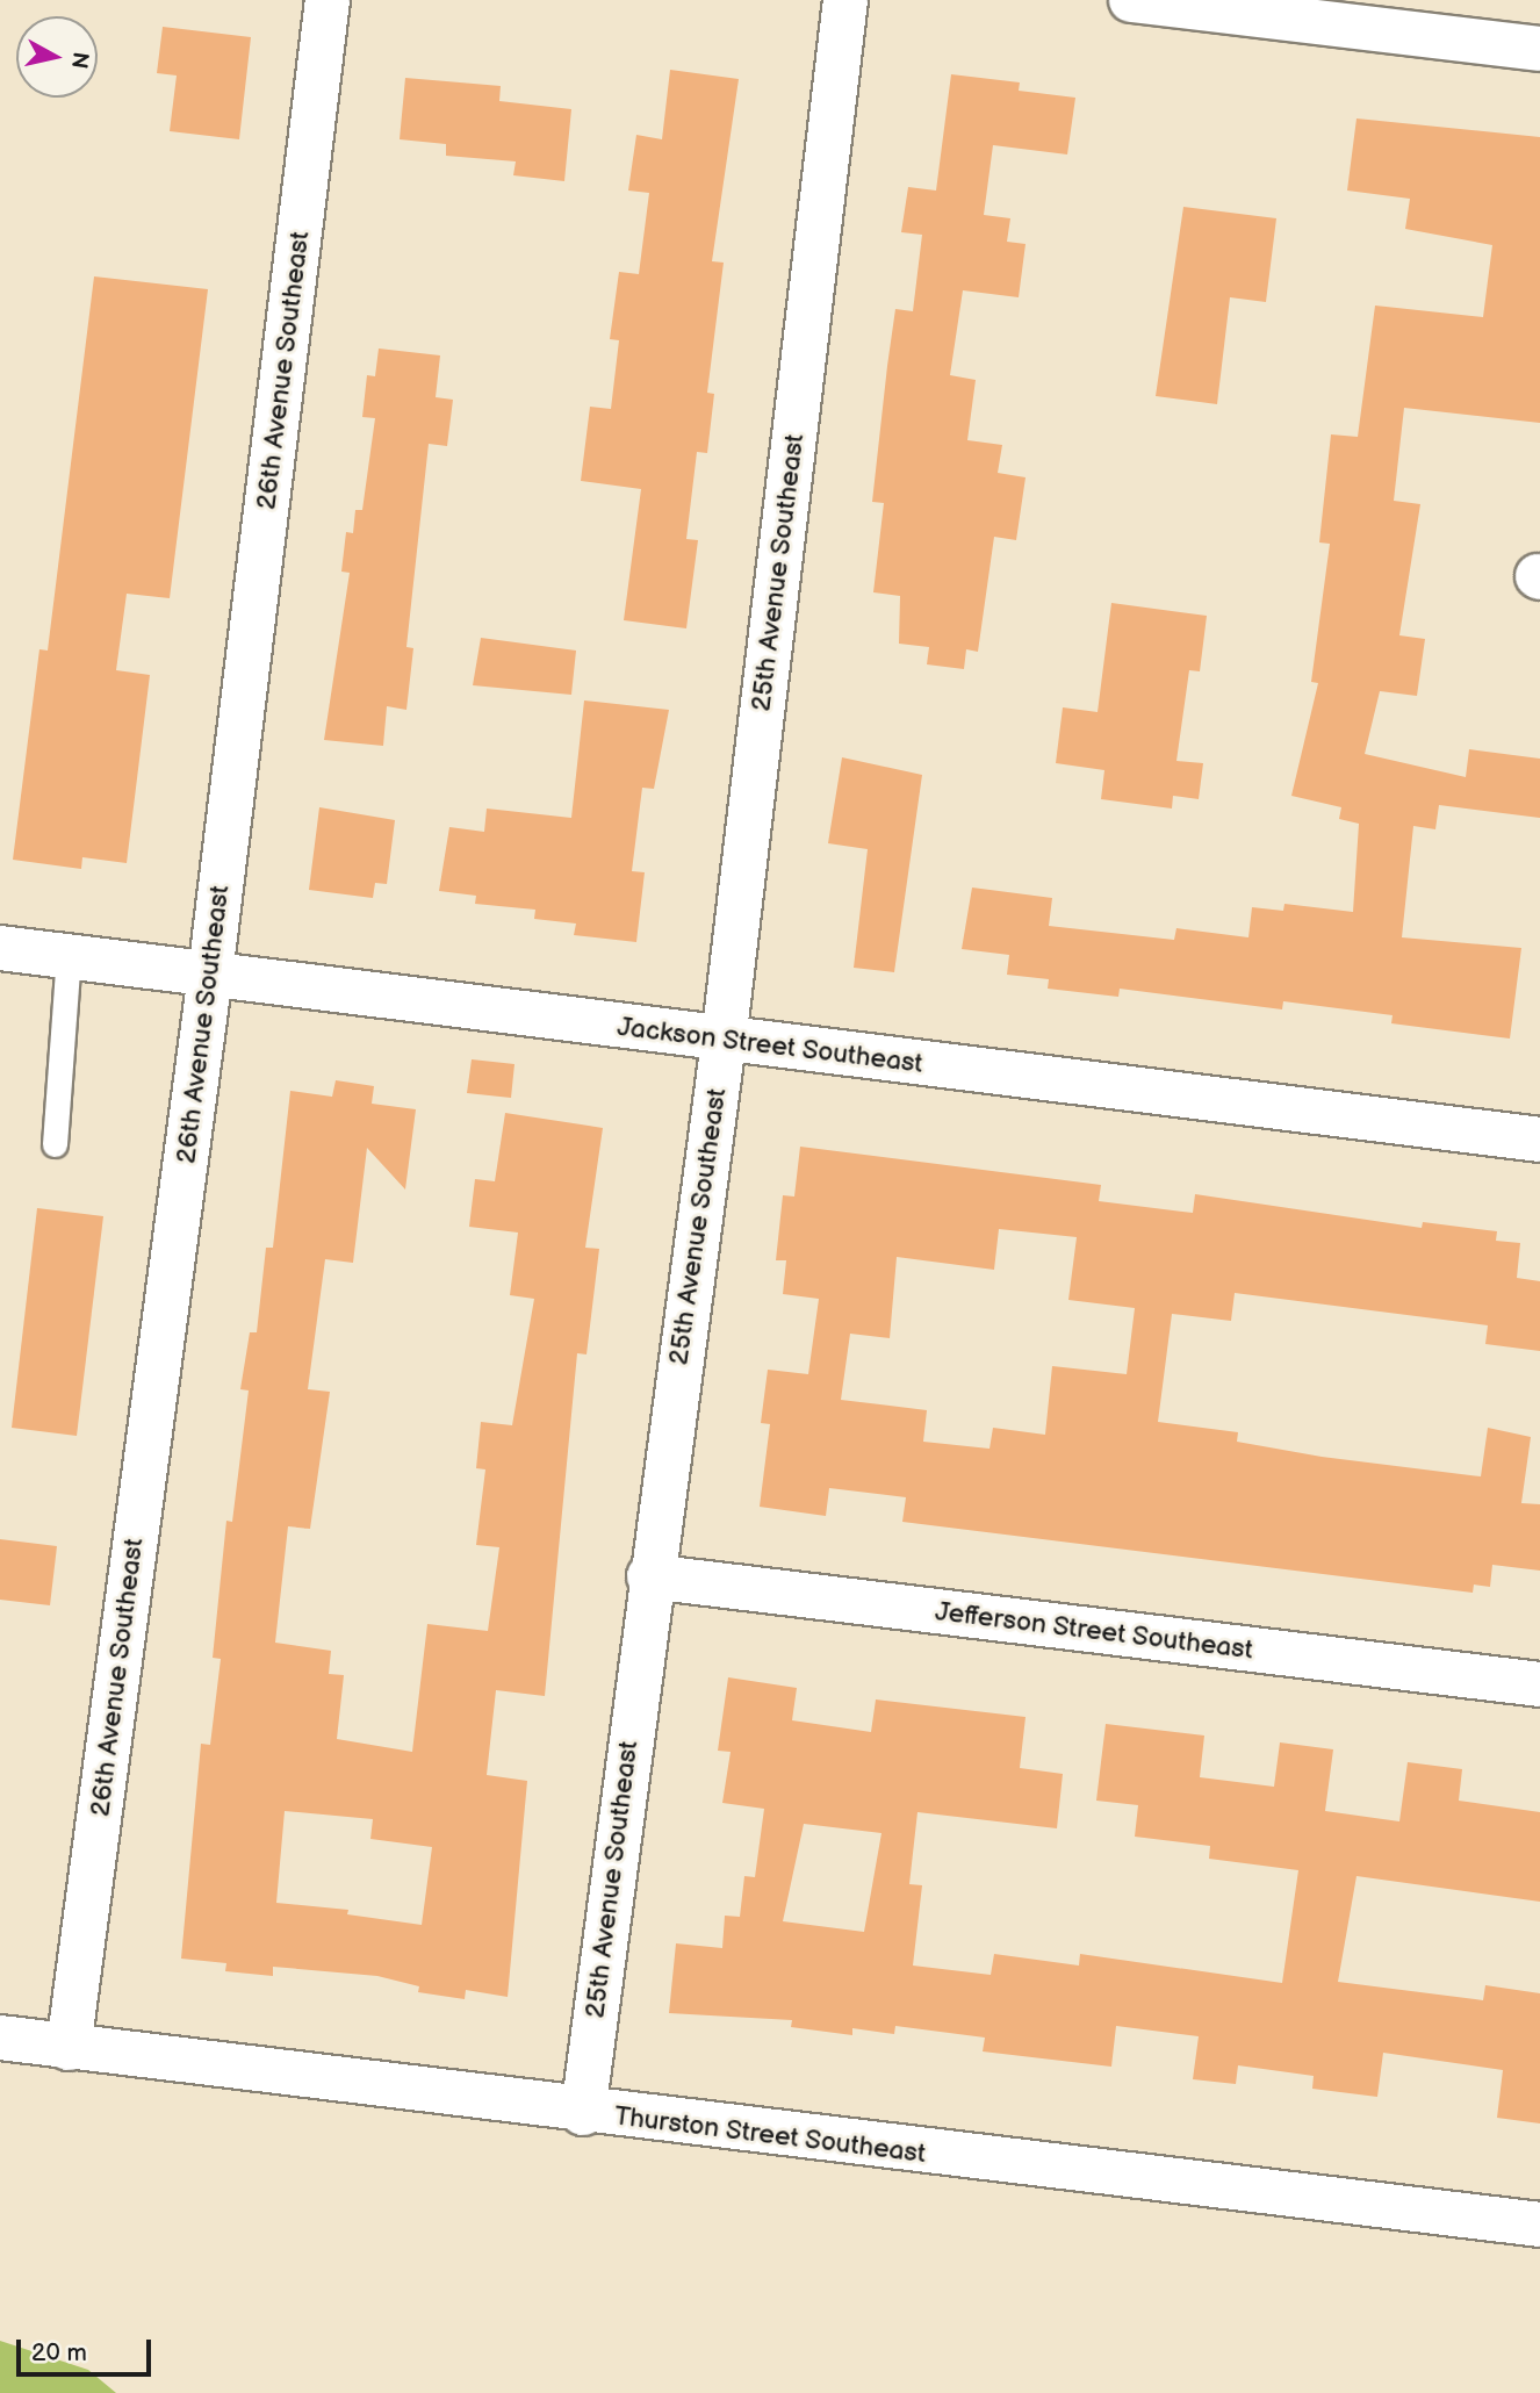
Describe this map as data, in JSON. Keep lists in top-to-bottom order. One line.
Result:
{"streets":{"street":["26th Avenue Southeast","25th Avenue Southeast","Jackson Street Southeast","Jefferson Street Southeast","Thurston Street Southeast"]},"crossings":[["26th Avenue Southeast","Jackson Street Southeast"],["26th Avenue Southeast","Thurston Street Southeast"],["25th Avenue Southeast","Jackson Street Southeast"],["25th Avenue Southeast","Jefferson Street Southeast"],["25th Avenue Southeast","Thurston Street Southeast"]],"scale_bar":"20 m","north":"right"}
